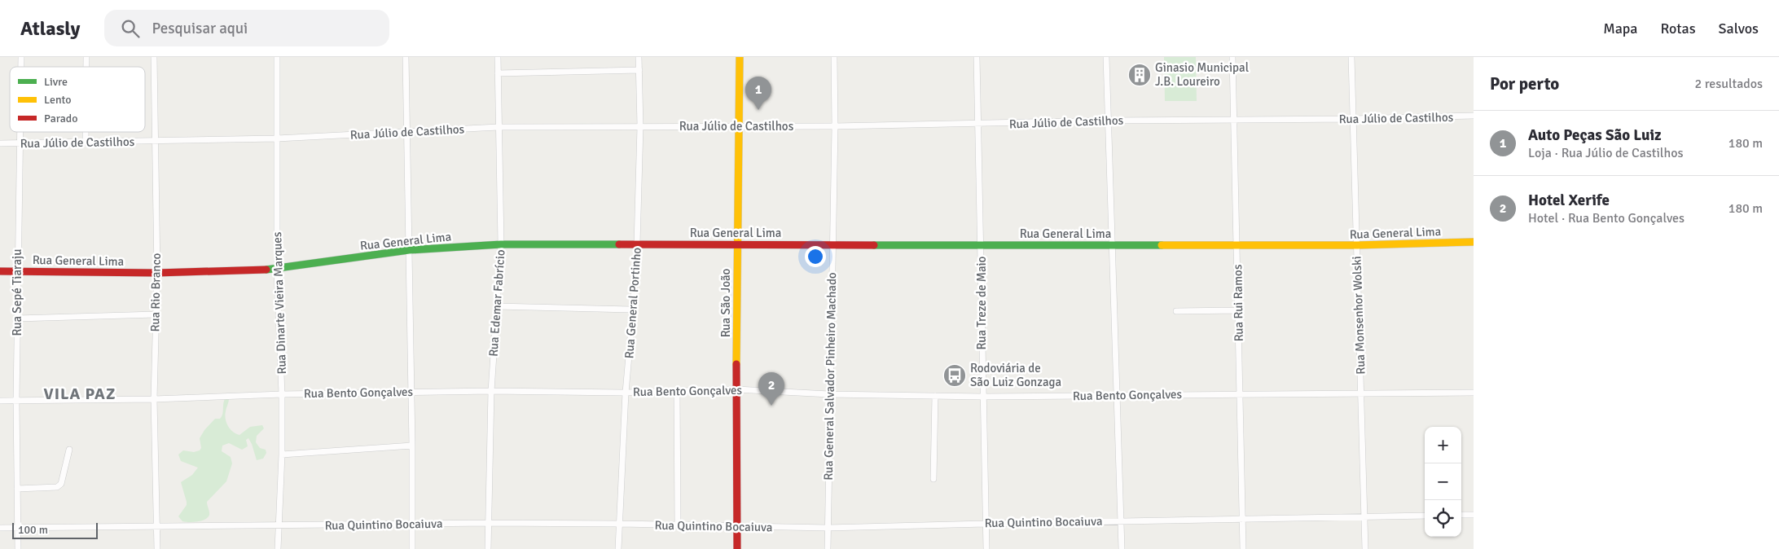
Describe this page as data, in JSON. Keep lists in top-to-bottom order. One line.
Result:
{"streets":{"street":["Rua Júlio de Castilhos","Rua General Lima","Rua Sepé Tiaraju","Rua Rio Branco","Rua Dinarte Vieira Marques","Rua Edemar Fabrício","Rua General Portinho","Rua São João","Rua Treze de Maio","Rua Rui Ramos","Rua Monsenhor Wolski","Rua General Salvador Pinheiro Machado","Rua Bento Gonçalves","Rua Quintino Bocaiuva"]},"crossings":[["Rua Júlio de Castilhos","Rua Sepé Tiaraju"],["Rua Júlio de Castilhos","Rua Rio Branco"],["Rua Júlio de Castilhos","Rua Dinarte Vieira Marques"],["Rua Júlio de Castilhos","Rua Edemar Fabrício"],["Rua Júlio de Castilhos","Rua General Portinho"],["Rua Júlio de Castilhos","Rua São João"],["Rua Júlio de Castilhos","Rua Treze de Maio"],["Rua Júlio de Castilhos","Rua Rui Ramos"],["Rua Júlio de Castilhos","Rua Monsenhor Wolski"],["Rua Júlio de Castilhos","Rua General Salvador Pinheiro Machado"],["Rua General Lima","Rua Sepé Tiaraju"],["Rua General Lima","Rua Rio Branco"],["Rua General Lima","Rua Dinarte Vieira Marques"],["Rua General Lima","Rua Edemar Fabrício"],["Rua General Lima","Rua General Portinho"],["Rua General Lima","Rua São João"],["Rua General Lima","Rua Treze de Maio"],["Rua General Lima","Rua Rui Ramos"],["Rua General Lima","Rua Monsenhor Wolski"],["Rua General Lima","Rua General Salvador Pinheiro Machado"],["Rua Sepé Tiaraju","Rua Bento Gonçalves"],["Rua Sepé Tiaraju","Rua Quintino Bocaiuva"],["Rua Rio Branco","Rua Bento Gonçalves"],["Rua Rio Branco","Rua Quintino Bocaiuva"],["Rua Dinarte Vieira Marques","Rua Bento Gonçalves"],["Rua Dinarte Vieira Marques","Rua Quintino Bocaiuva"],["Rua Edemar Fabrício","Rua Bento Gonçalves"],["Rua Edemar Fabrício","Rua Quintino Bocaiuva"],["Rua General Portinho","Rua Bento Gonçalves"],["Rua General Portinho","Rua Quintino Bocaiuva"],["Rua São João","Rua Bento Gonçalves"],["Rua São João","Rua Quintino Bocaiuva"],["Rua Treze de Maio","Rua Bento Gonçalves"],["Rua Treze de Maio","Rua Quintino Bocaiuva"],["Rua Rui Ramos","Rua Bento Gonçalves"],["Rua Rui Ramos","Rua Quintino Bocaiuva"],["Rua Monsenhor Wolski","Rua Bento Gonçalves"],["Rua Monsenhor Wolski","Rua Quintino Bocaiuva"],["Rua General Salvador Pinheiro Machado","Rua Bento Gonçalves"],["Rua General Salvador Pinheiro Machado","Rua Quintino Bocaiuva"]],"districts":["VILA PAZ"],"places":{"building":["Ginasio Municipal J.B. Loureiro"],"bus stop":["Rodoviária de São Luiz Gonzaga"]},"legend":["Livre","Lento","Parado"],"scale_bar":"100 m","page":{"header":"Atlasly","search":"Pesquisar aqui","nav":["Mapa","Rotas","Salvos"],"heading":["Por perto","2 resultados"],"pins":["1","2"],"list":[{"mark":"1","name":"Auto Peças São Luiz","note":"Loja · Rua Júlio de Castilhos","value":"180 m"},{"mark":"2","name":"Hotel Xerife","note":"Hotel · Rua Bento Gonçalves","value":"180 m"}],"map_buttons":["+","−"],"scale":"100 m"}}
